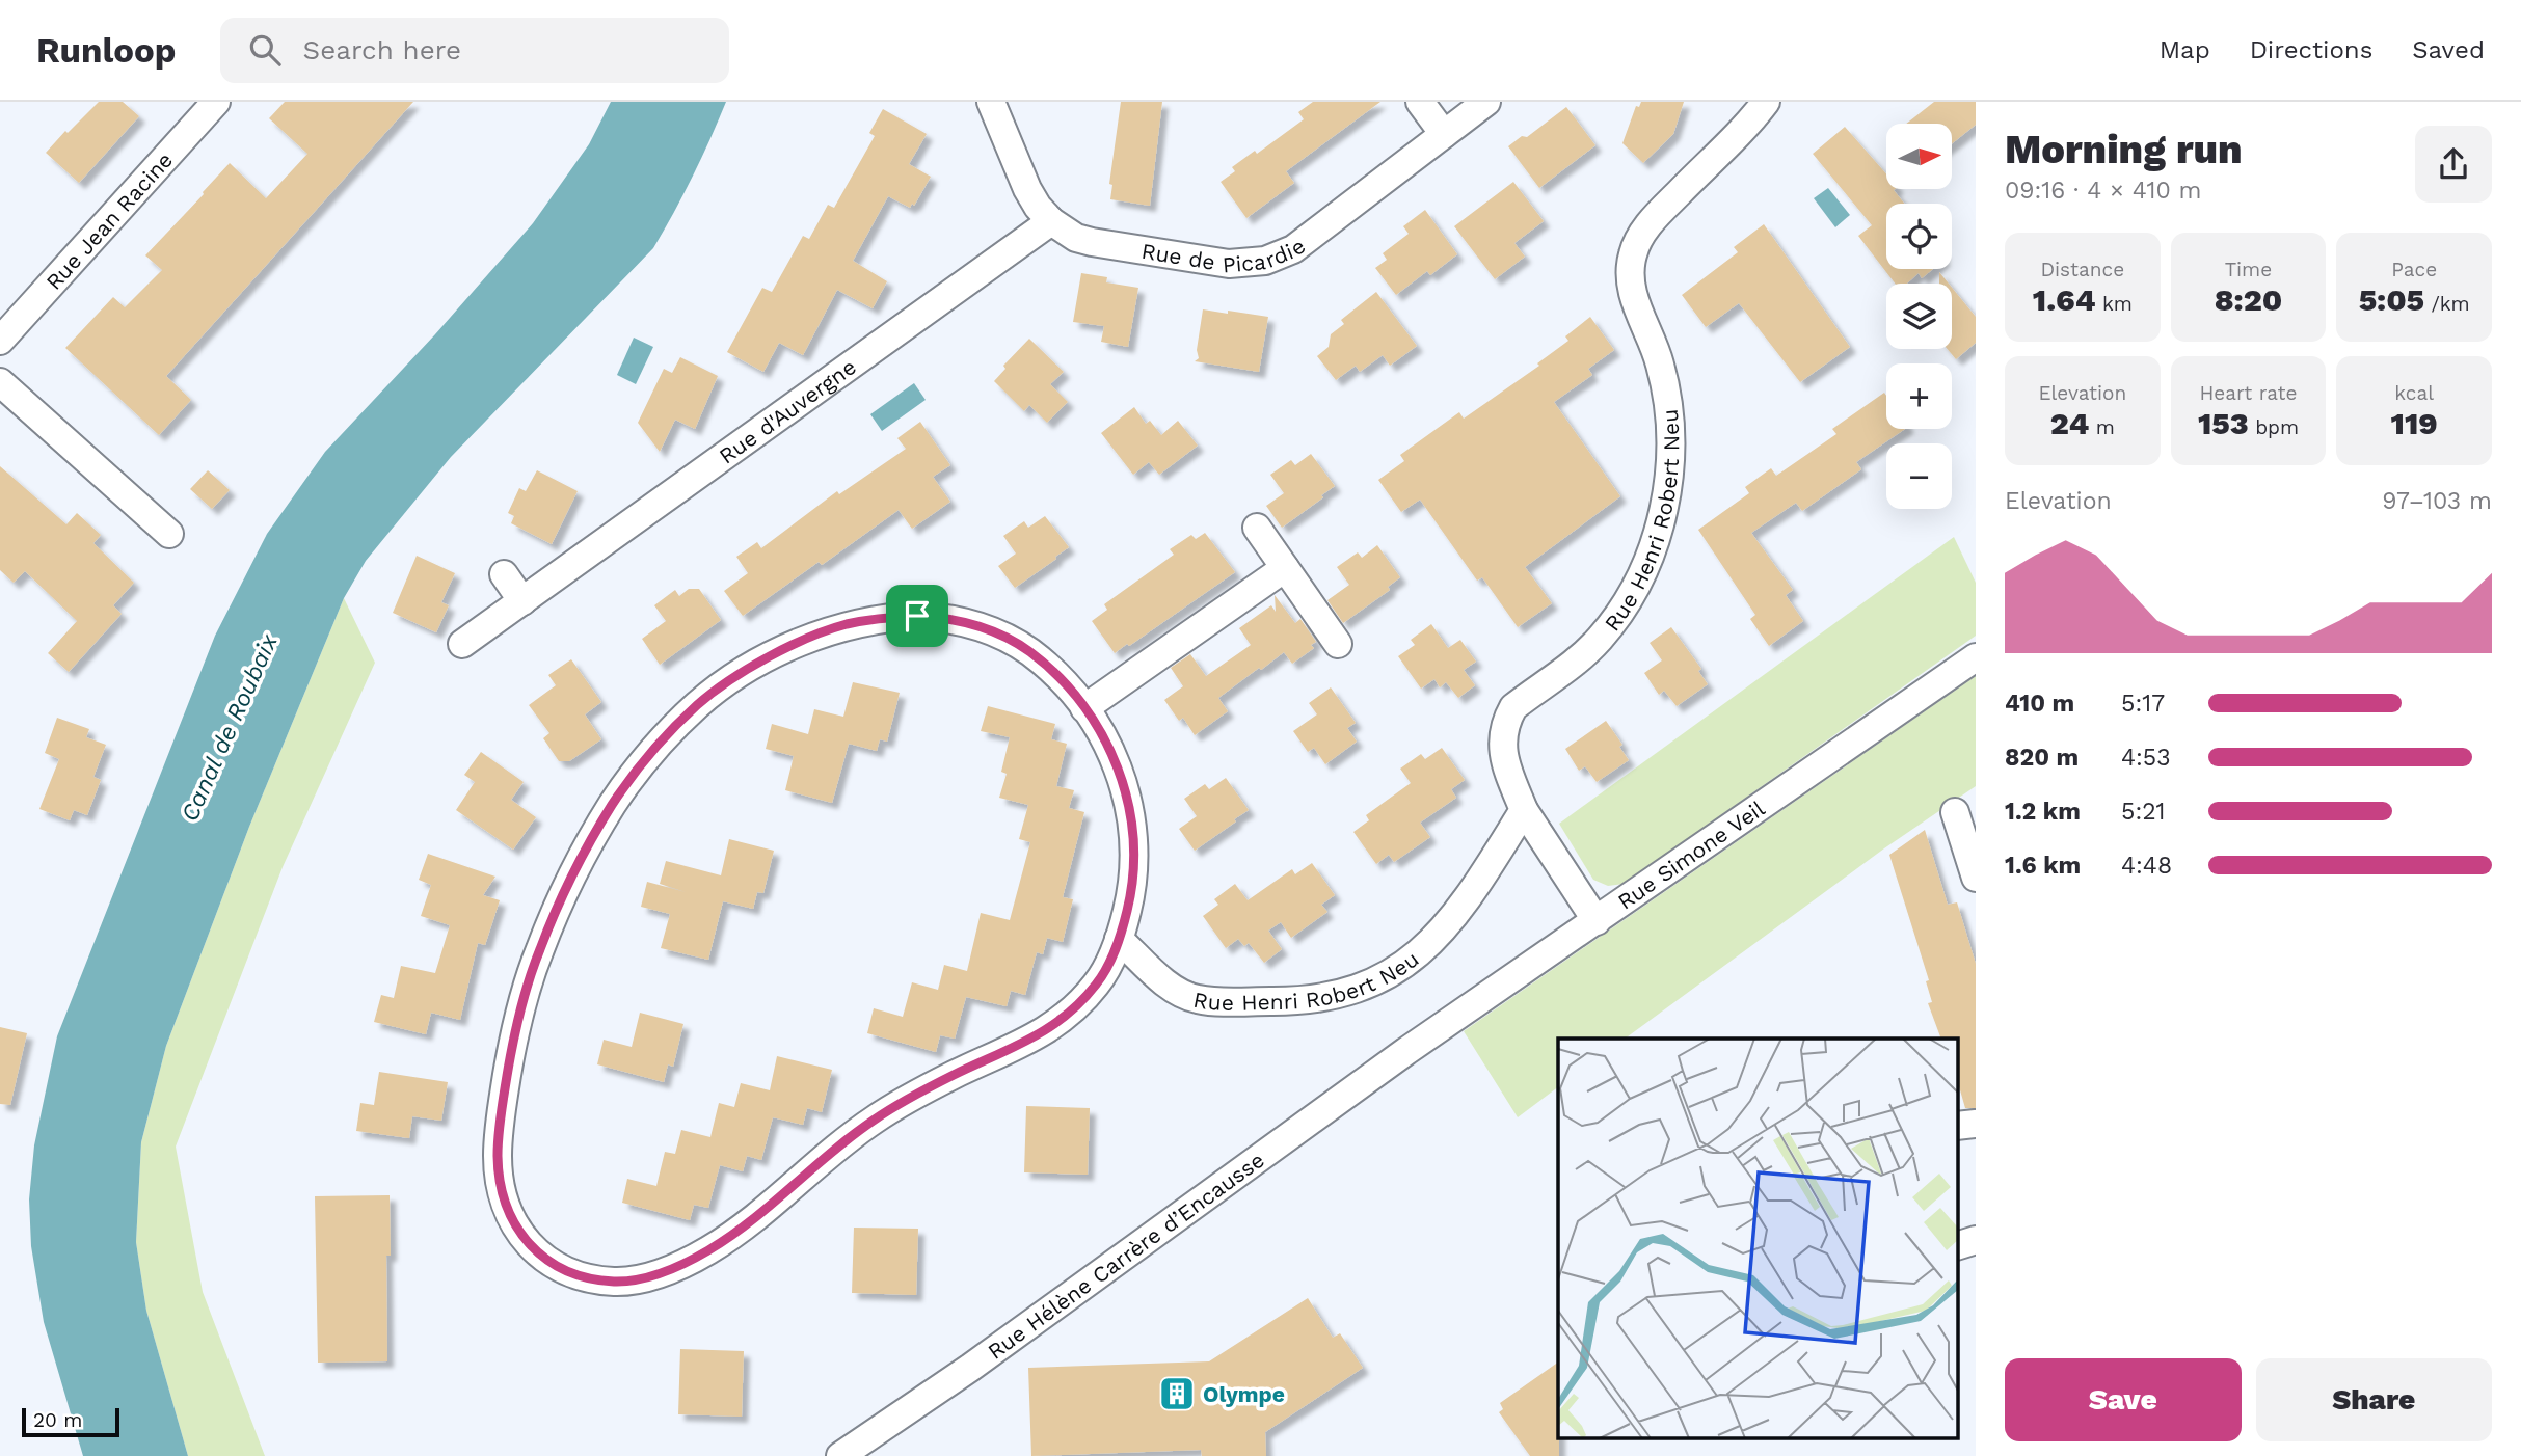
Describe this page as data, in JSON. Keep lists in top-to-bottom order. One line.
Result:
{"streets":{"street":["Rue Jean Racine","Rue de Picardie","Rue d'Auvergne","Rue Henri Robert Neu","Rue Simone Veil","Rue Hélène Carrère d’Encausse"]},"crossings":[["Rue de Picardie","Rue d'Auvergne"],["Rue Henri Robert Neu","Rue Simone Veil"],["Rue Simone Veil","Rue Hélène Carrère d’Encausse"]],"water":["Canal de Roubaix"],"places":{"building":["Olympe"]},"scale_bar":"20 m","north":"right","page":{"header":"Runloop","search":"Search here","nav":["Map","Directions","Saved"],"heading":["Morning run","09:16 · 4 × 410 m"],"map_buttons":["+","−"],"stats":[["Distance","1.64 km"],["Time","8:20"],["Pace","5:05 /km"],["Elevation","24 m"],["Heart rate","153 bpm"],["kcal","119"]],"chart":["Elevation","97–103 m"],"list":[{"name":"410 m","note":"5:17"},{"name":"820 m","note":"4:53"},{"name":"1.2 km","note":"5:21"},{"name":"1.6 km","note":"4:48"}],"buttons":["Save","Share"],"scale":"20 m"}}
